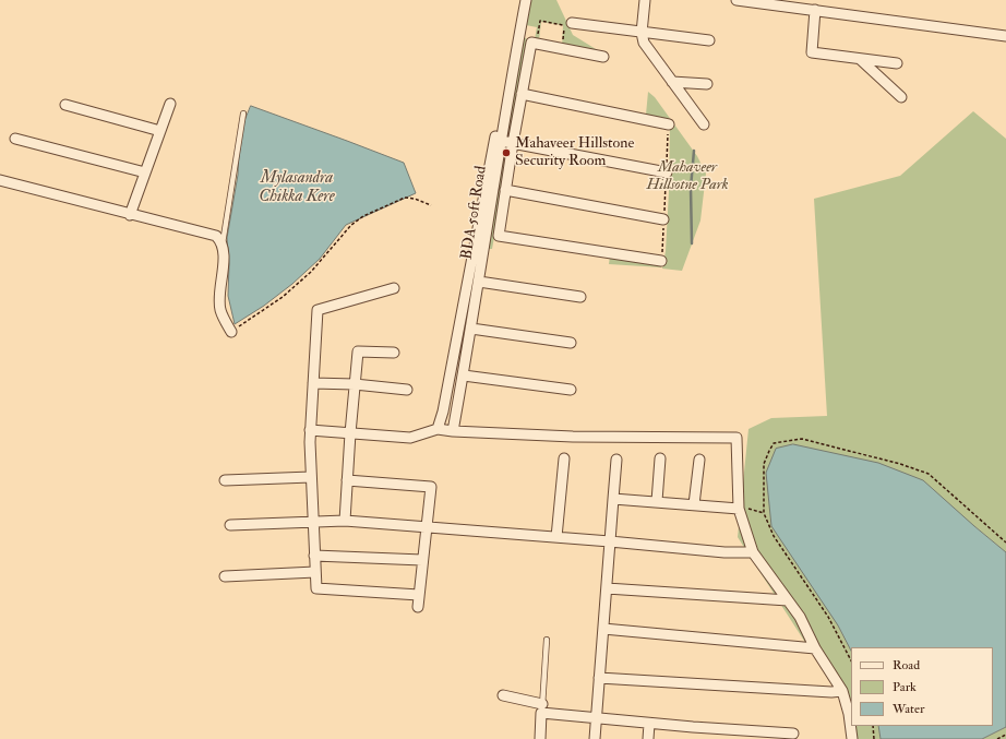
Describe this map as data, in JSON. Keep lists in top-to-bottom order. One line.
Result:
{"streets":{"street":["BDA 50ft Road"]},"water":["Mylasandra Chikka Kere"],"parks":["Mahaveer Hillsotne Park"],"places":["Mahaveer Hillstone Security Room"],"legend":["Road","Park","Water"]}
